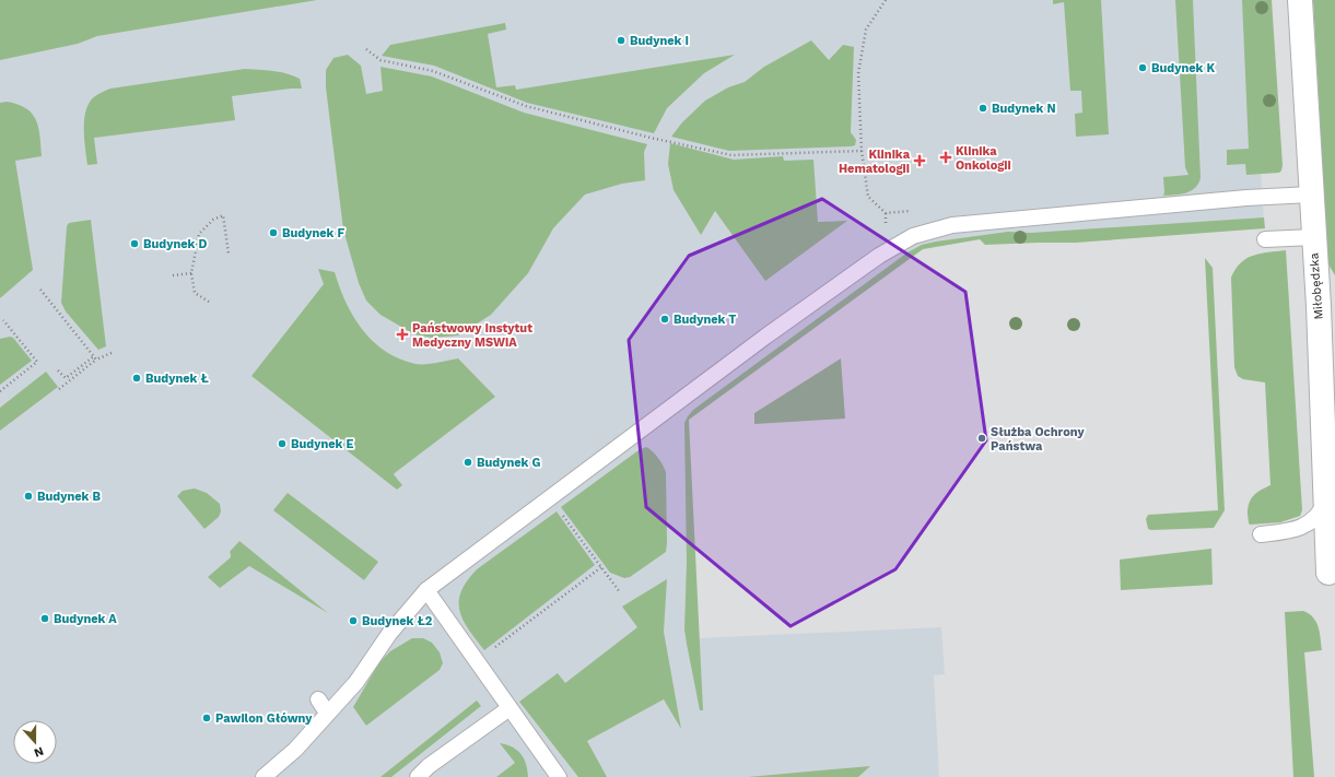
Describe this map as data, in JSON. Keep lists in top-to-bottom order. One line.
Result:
{"streets":{"street":["Miłobędzka"]},"places":{"other":["Budynek I","Budynek K","Budynek N","Budynek F","Budynek D","Budynek T","Budynek Ł","Służba Ochrony Państwa","Budynek E","Budynek G","Budynek B","Budynek A","Budynek Ł2","Pawilon Główny"],"health":["Klinika Onkologii","Klinika Hematologii","Państwowy Instytut Medyczny MSWiA"]},"north":"bottom"}
